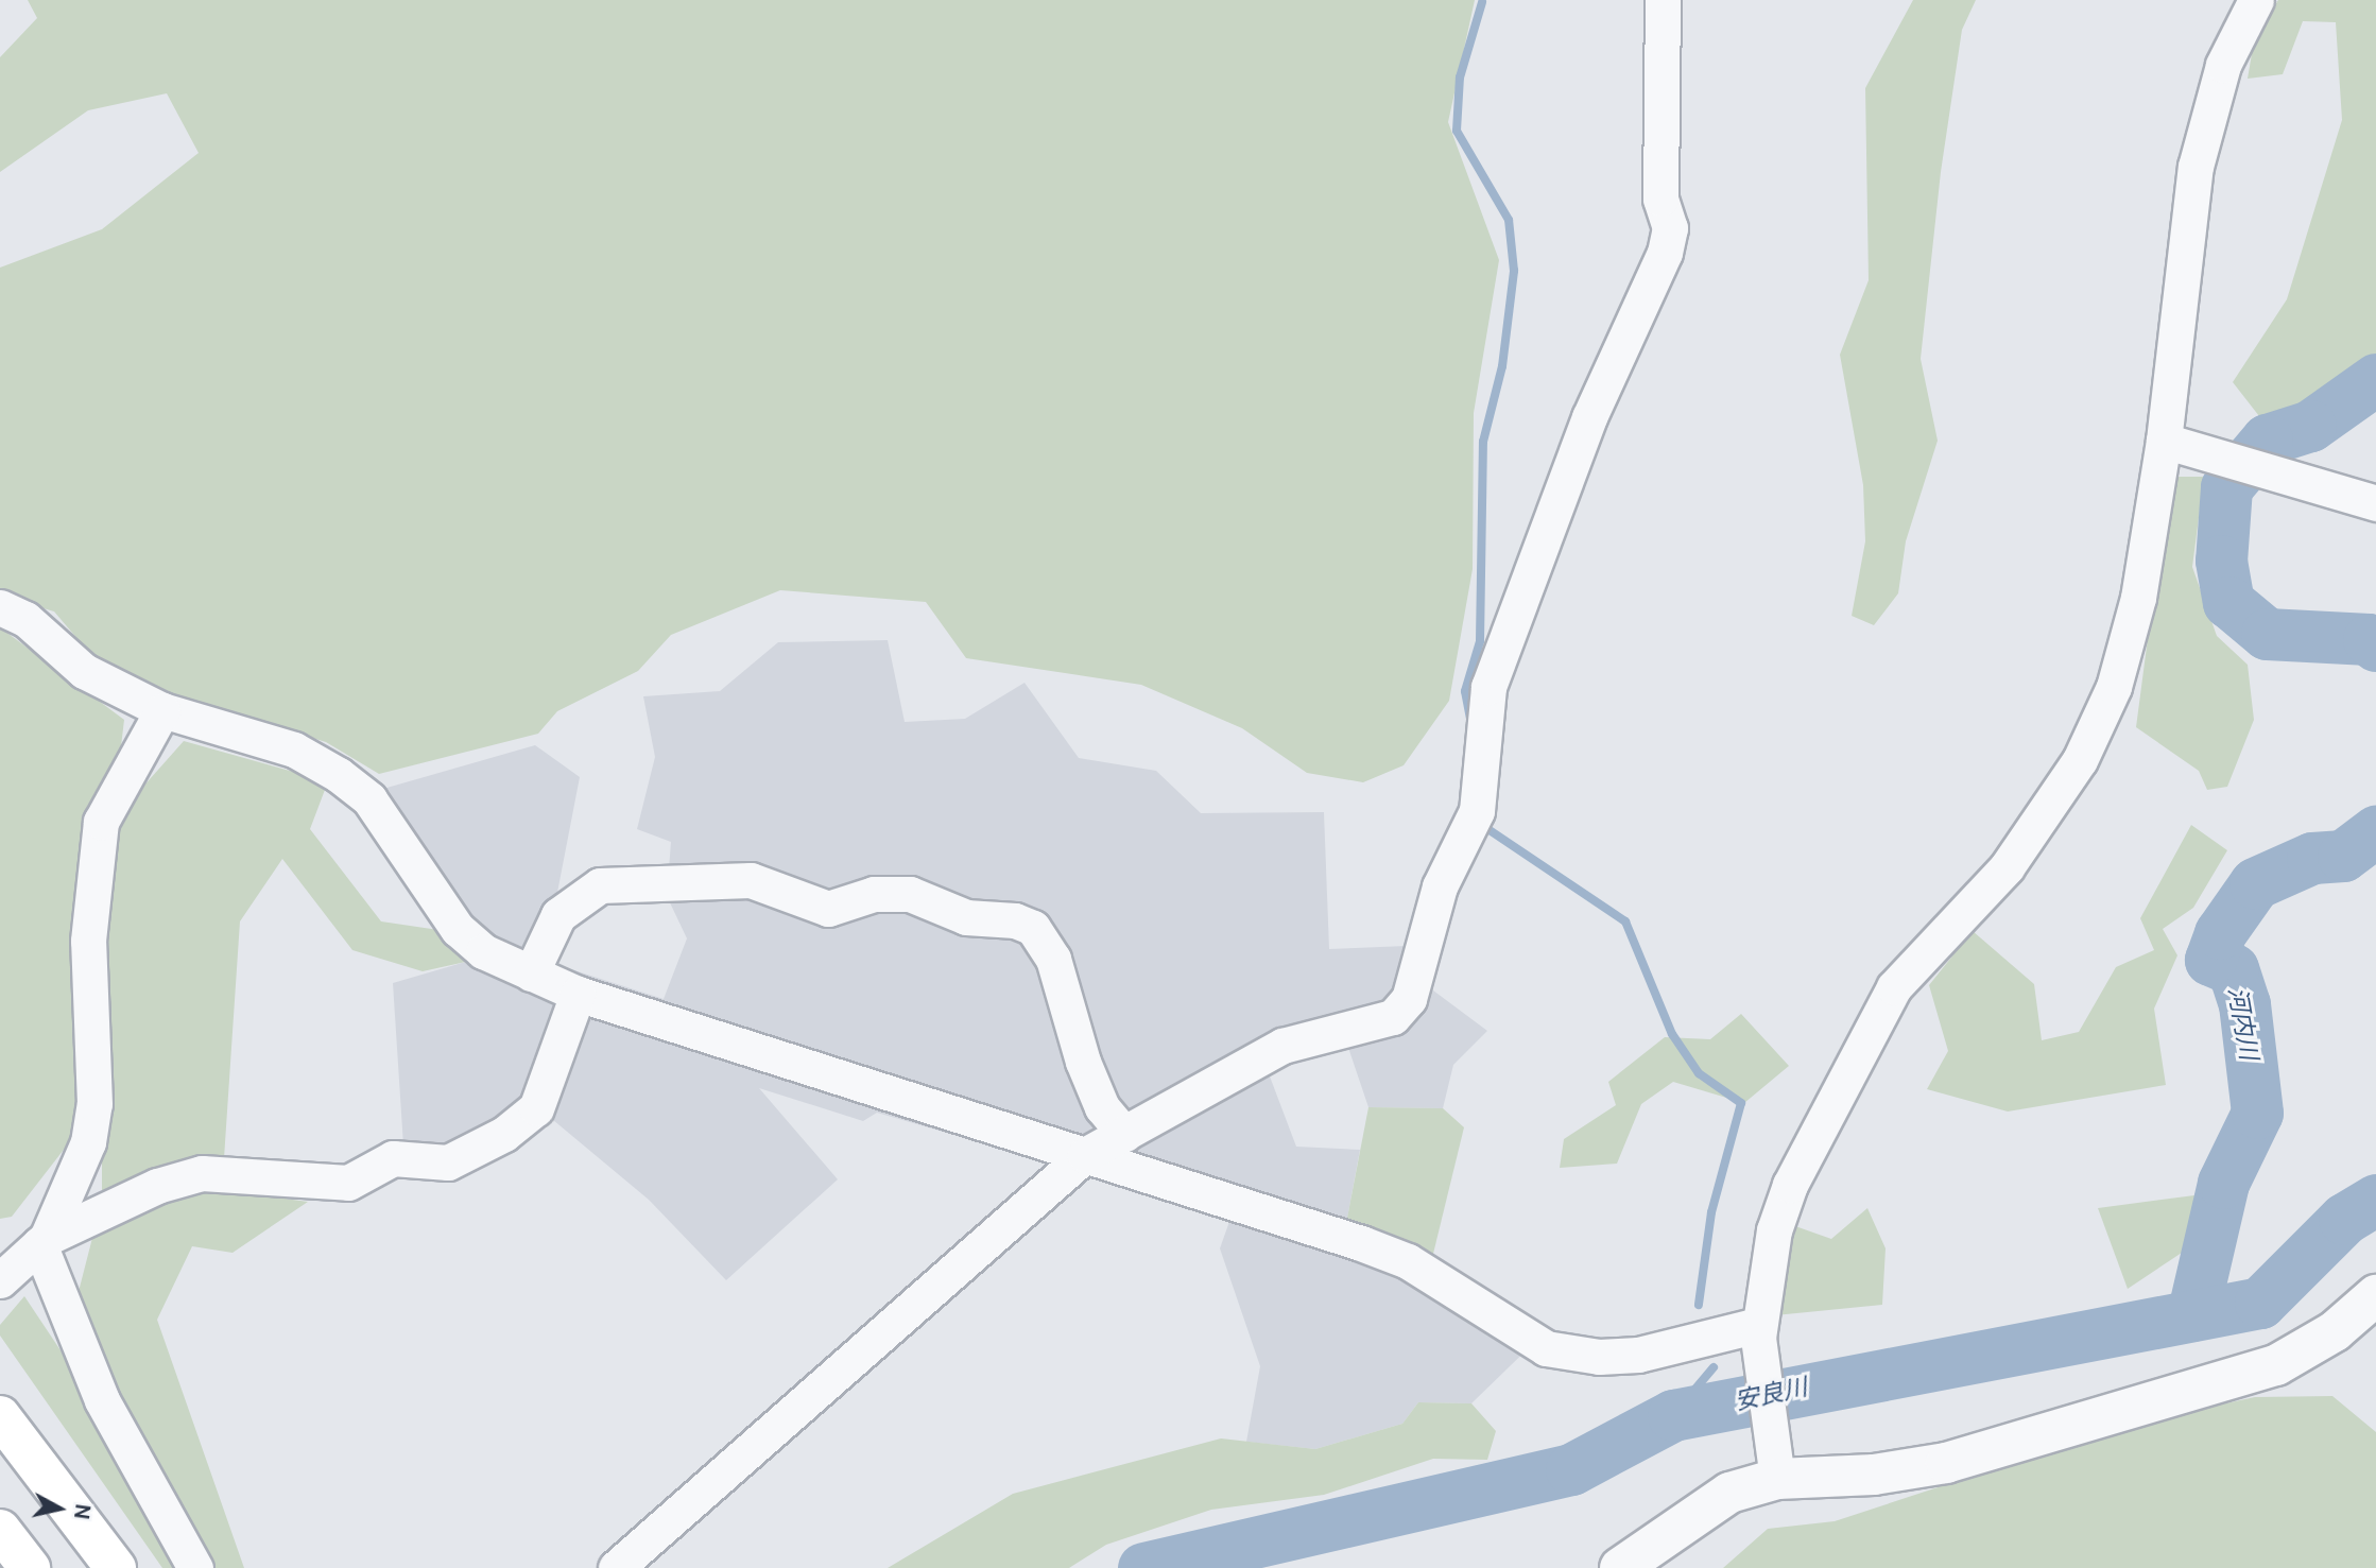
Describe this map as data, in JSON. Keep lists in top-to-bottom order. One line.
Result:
{"water":["河内川","安良川"],"north":"right"}
